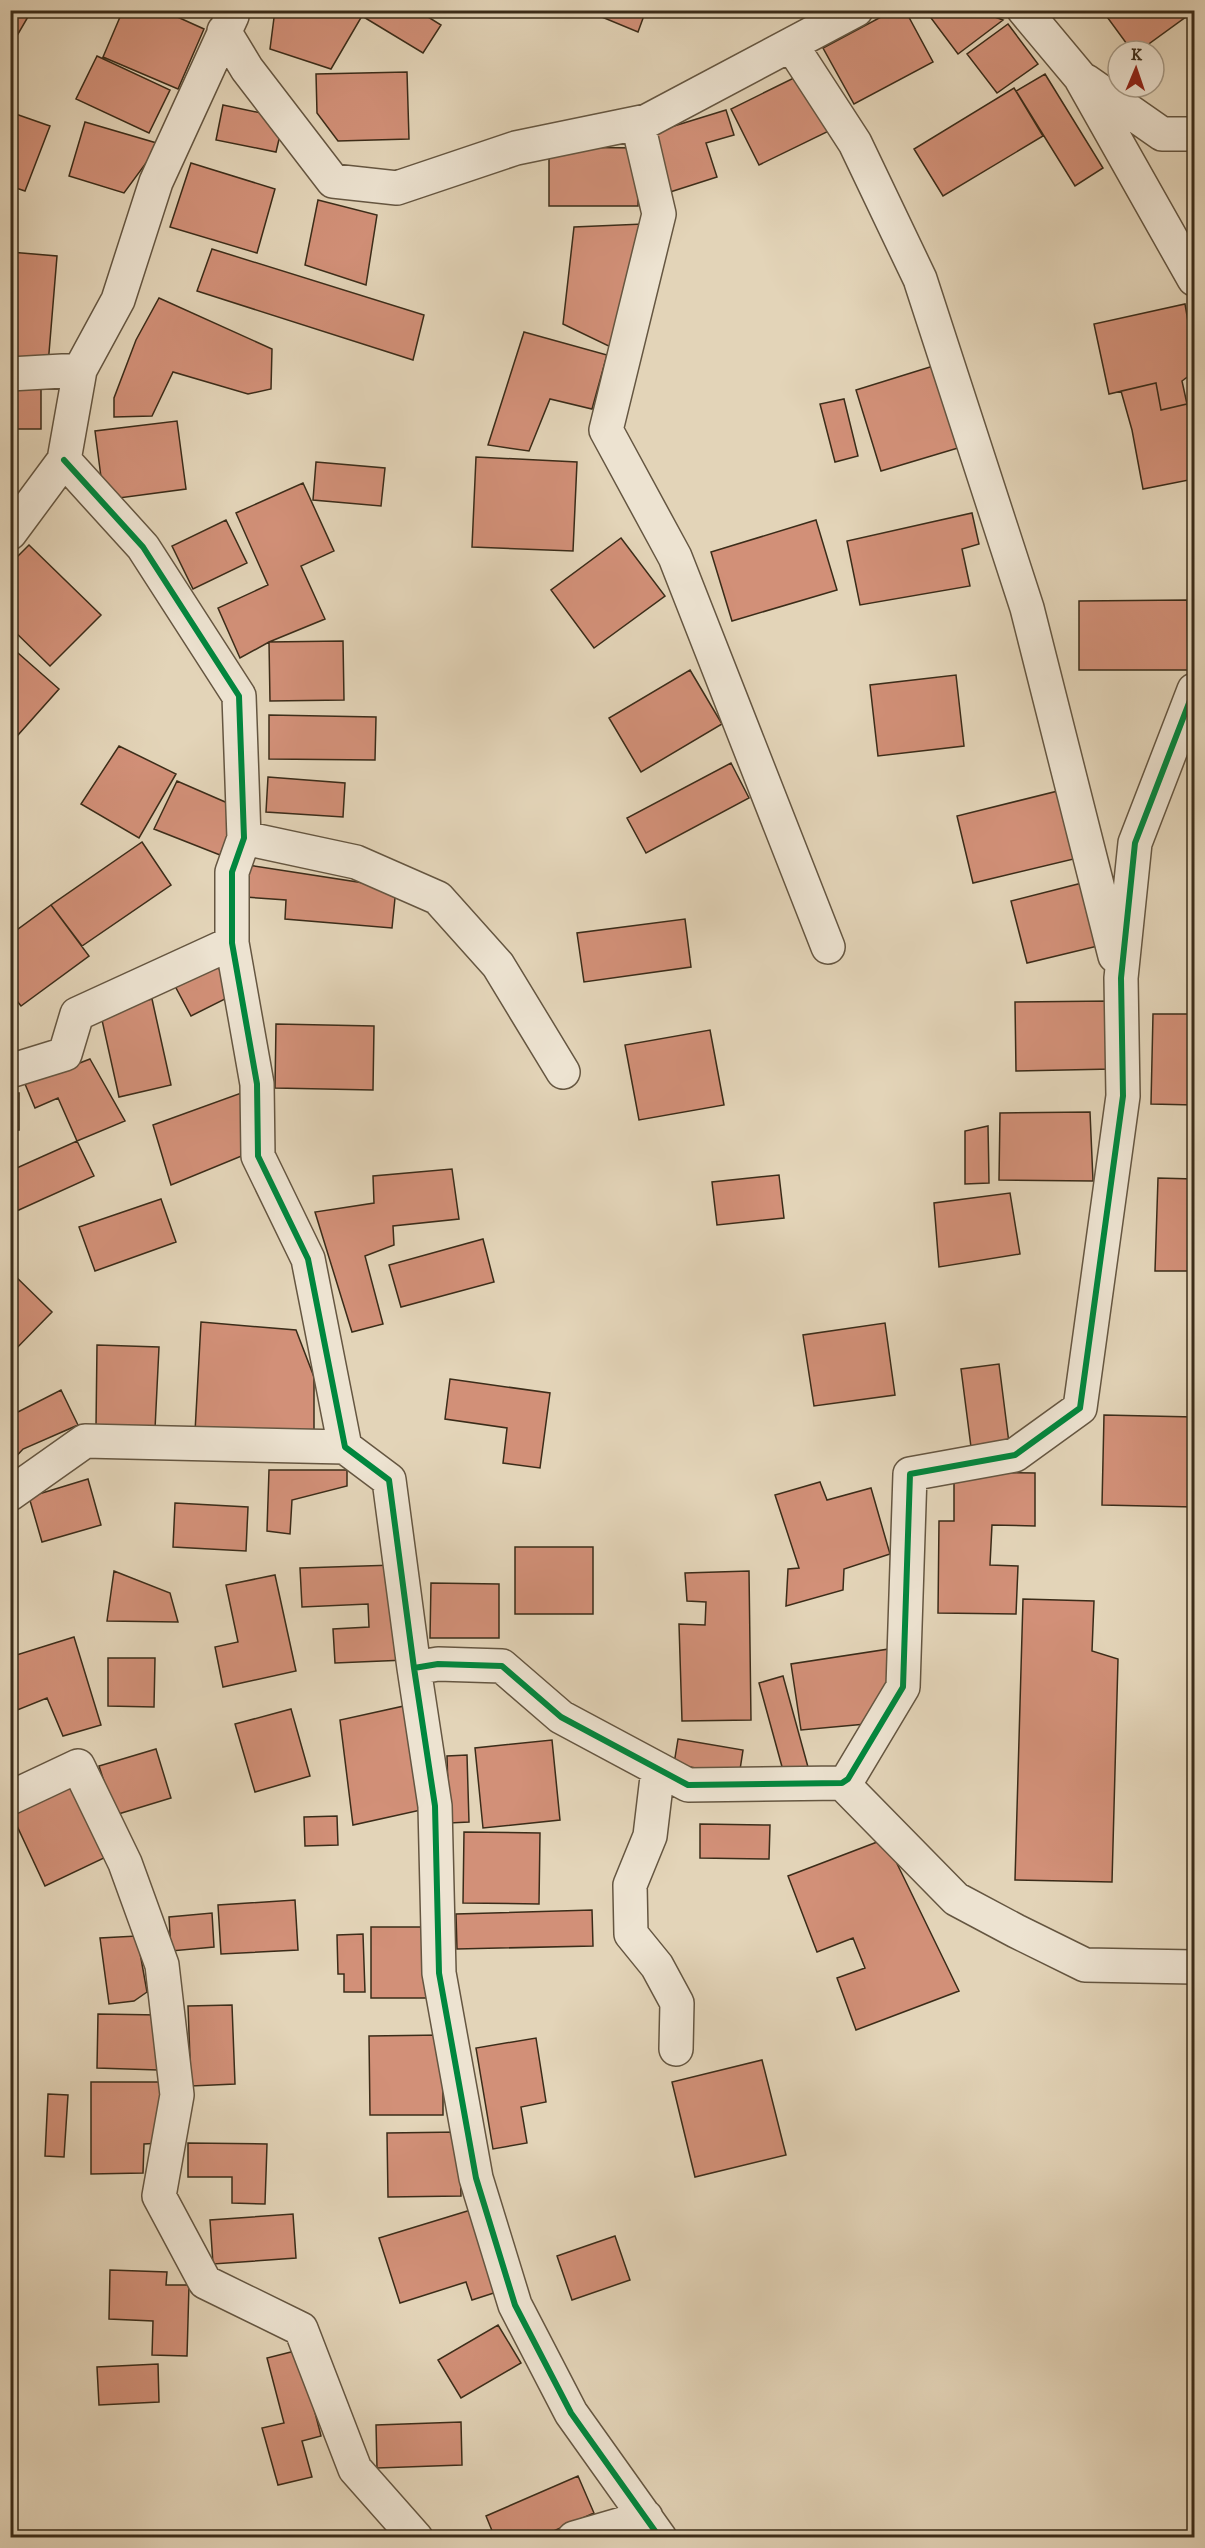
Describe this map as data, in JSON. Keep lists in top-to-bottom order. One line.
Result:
{"north":"top"}
